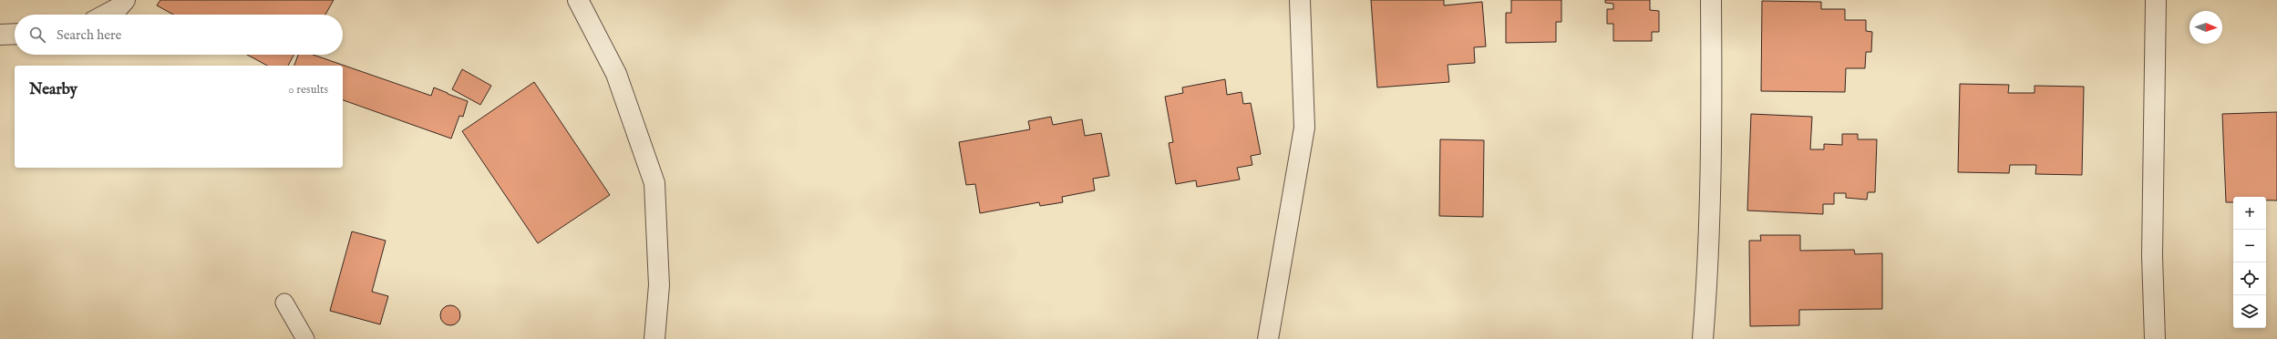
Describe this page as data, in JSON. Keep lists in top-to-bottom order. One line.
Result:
{"north":"right","page":{"search":"Search here","heading":["Nearby","0 results"],"map_buttons":["+","−"]}}
